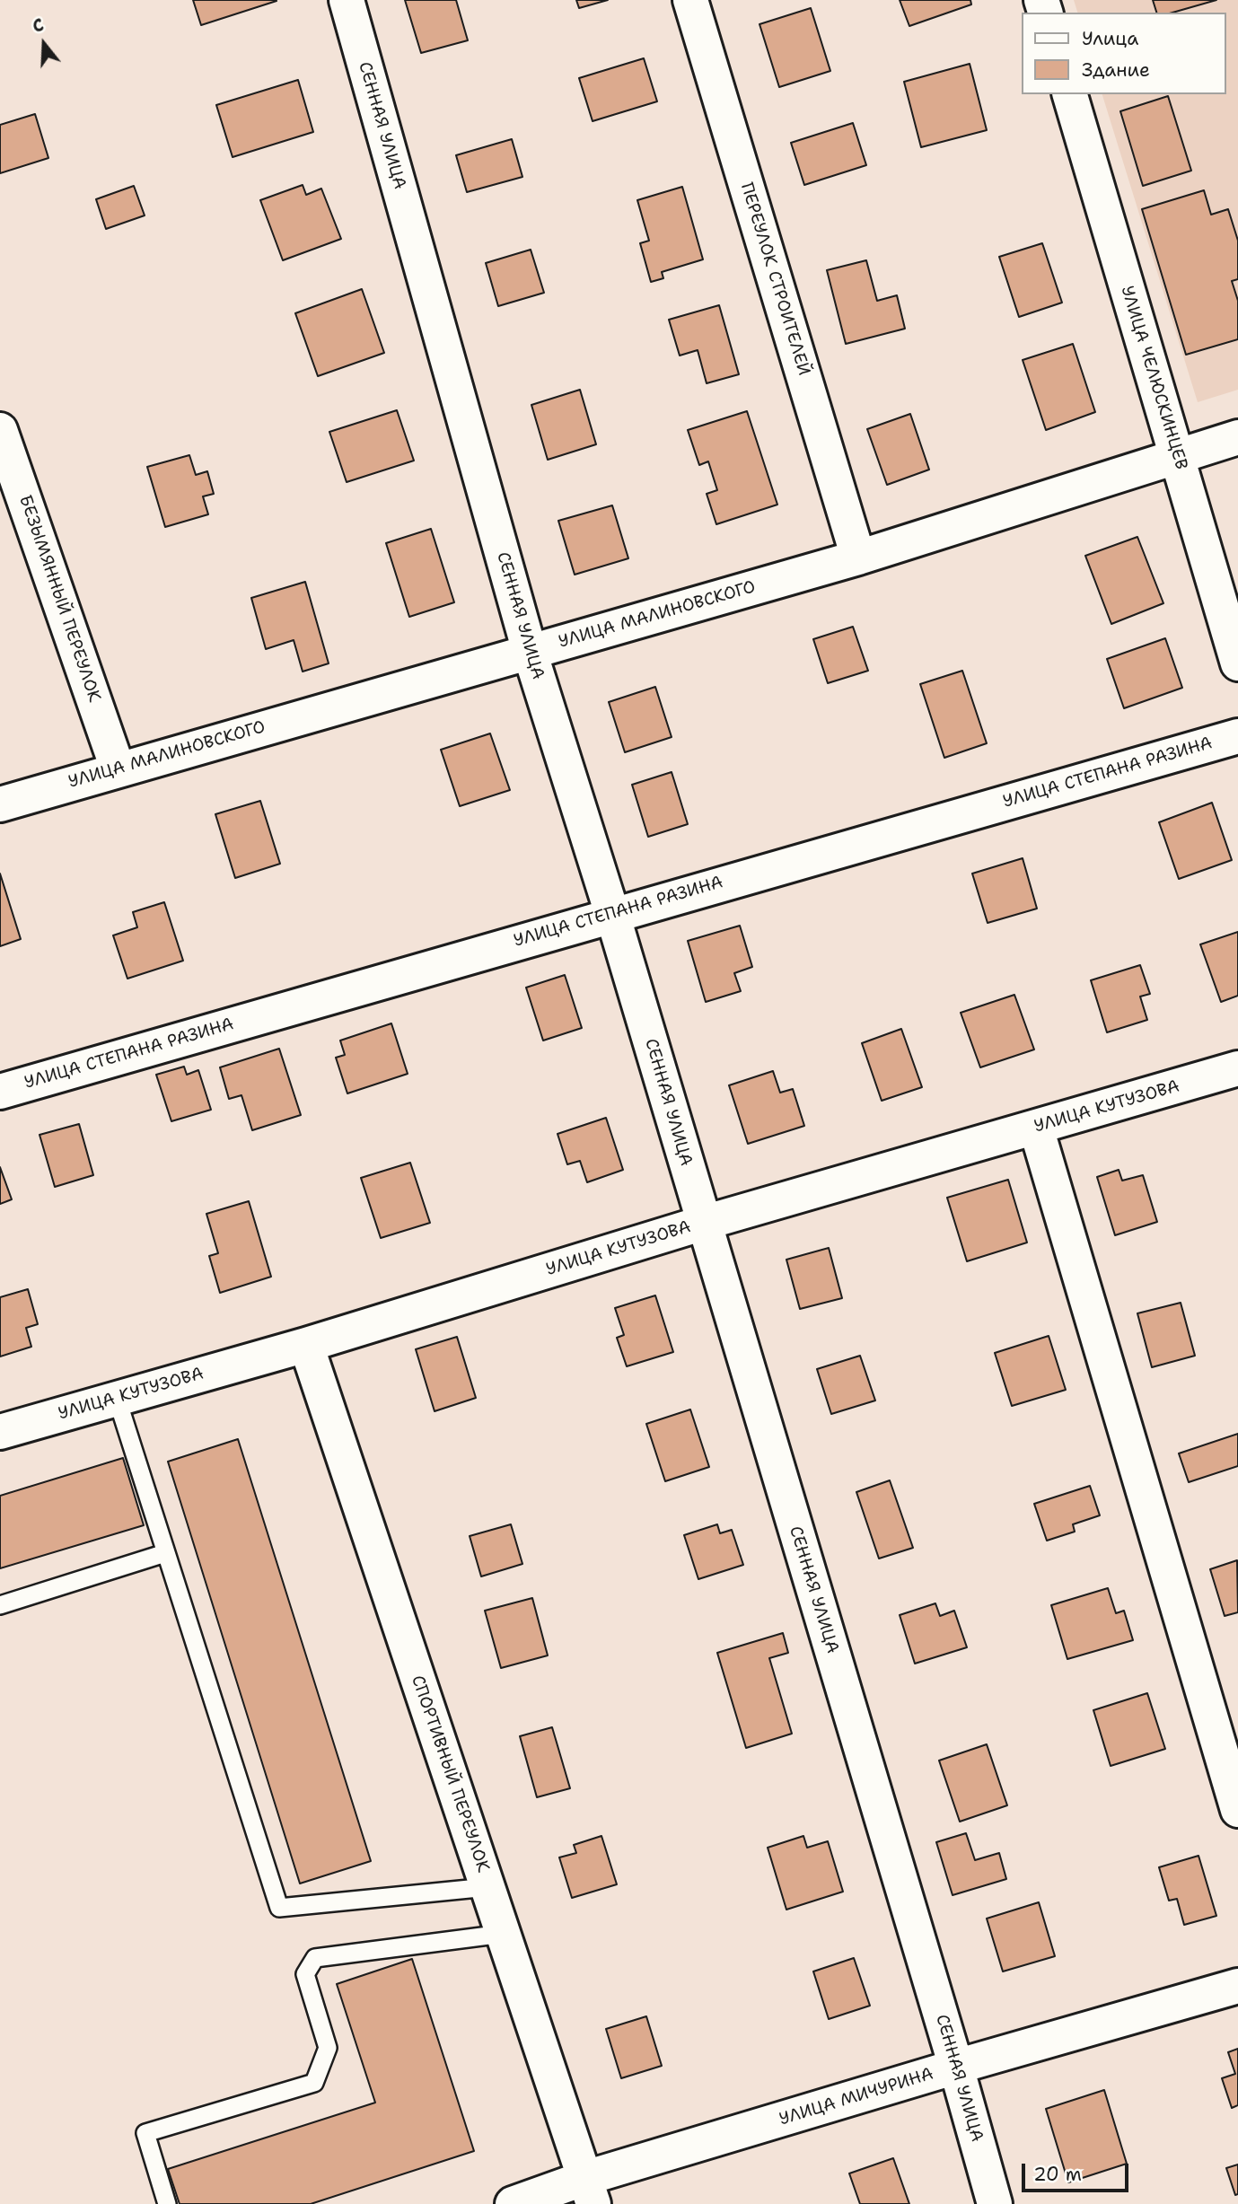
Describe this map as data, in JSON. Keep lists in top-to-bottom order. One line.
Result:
{"streets":{"street":["СЕННАЯ УЛИЦА","ПЕРЕУЛОК СТРОИТЕЛЕЙ","УЛИЦА ЧЕЛЮСКИНЦЕВ","БЕЗЫМЯННЫЙ ПЕРЕУЛОК","УЛИЦА МАЛИНОВСКОГО","УЛИЦА СТЕПАНА РАЗИНА","УЛИЦА КУТУЗОВА","СПОРТИВНЫЙ ПЕРЕУЛОК","УЛИЦА МИЧУРИНА"]},"crossings":[["СЕННАЯ УЛИЦА","УЛИЦА МАЛИНОВСКОГО"],["СЕННАЯ УЛИЦА","УЛИЦА СТЕПАНА РАЗИНА"],["СЕННАЯ УЛИЦА","УЛИЦА КУТУЗОВА"],["СЕННАЯ УЛИЦА","УЛИЦА МИЧУРИНА"],["ПЕРЕУЛОК СТРОИТЕЛЕЙ","УЛИЦА МАЛИНОВСКОГО"],["УЛИЦА ЧЕЛЮСКИНЦЕВ","УЛИЦА МАЛИНОВСКОГО"],["БЕЗЫМЯННЫЙ ПЕРЕУЛОК","УЛИЦА МАЛИНОВСКОГО"],["УЛИЦА КУТУЗОВА","СПОРТИВНЫЙ ПЕРЕУЛОК"],["СПОРТИВНЫЙ ПЕРЕУЛОК","УЛИЦА МИЧУРИНА"]],"legend":["Улица","Здание"],"scale_bar":"20 m","north":"top"}
